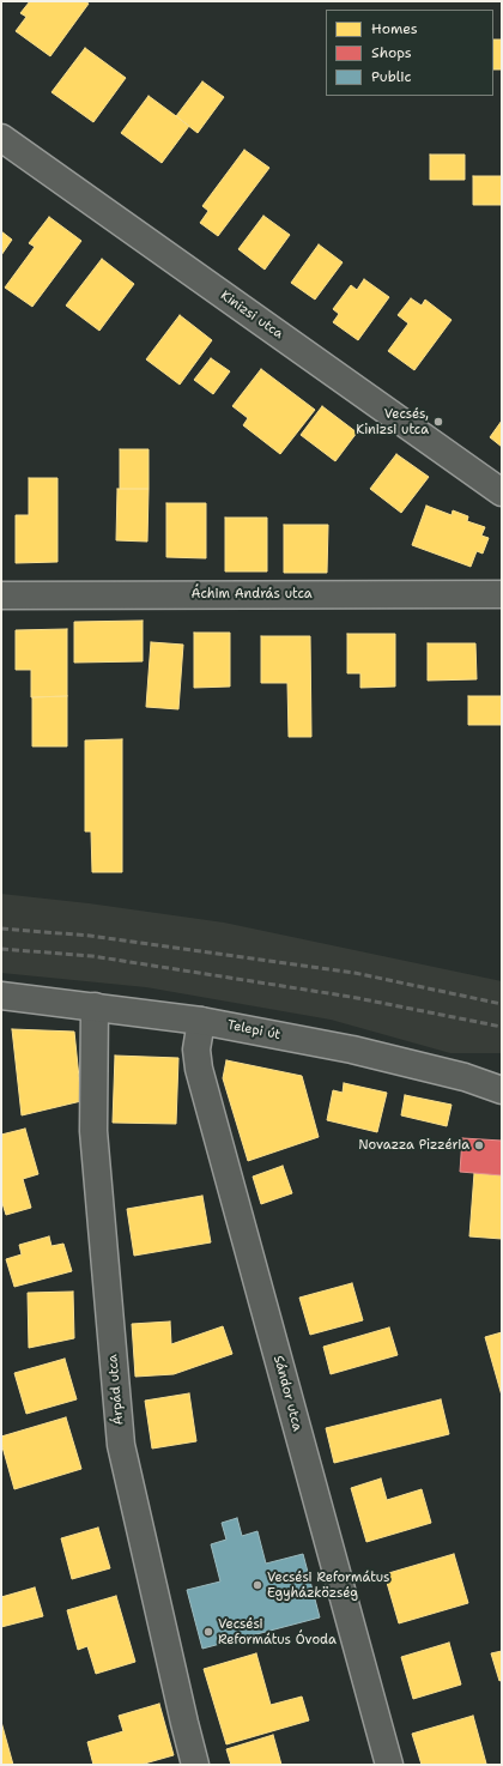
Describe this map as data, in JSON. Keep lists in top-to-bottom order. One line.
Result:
{"streets":{"street":["Kinizsi utca","Áchim András utca","Telepi út","Árpád utca","Sándor utca"]},"crossings":[["Telepi út","Árpád utca"],["Telepi út","Sándor utca"]],"places":["Vecsés, Kinizsi utca","Novazza Pizzéria","Vecsési Református Egyházközség","Vecsési Református Óvoda"],"legend":["Homes","Shops","Public"]}
